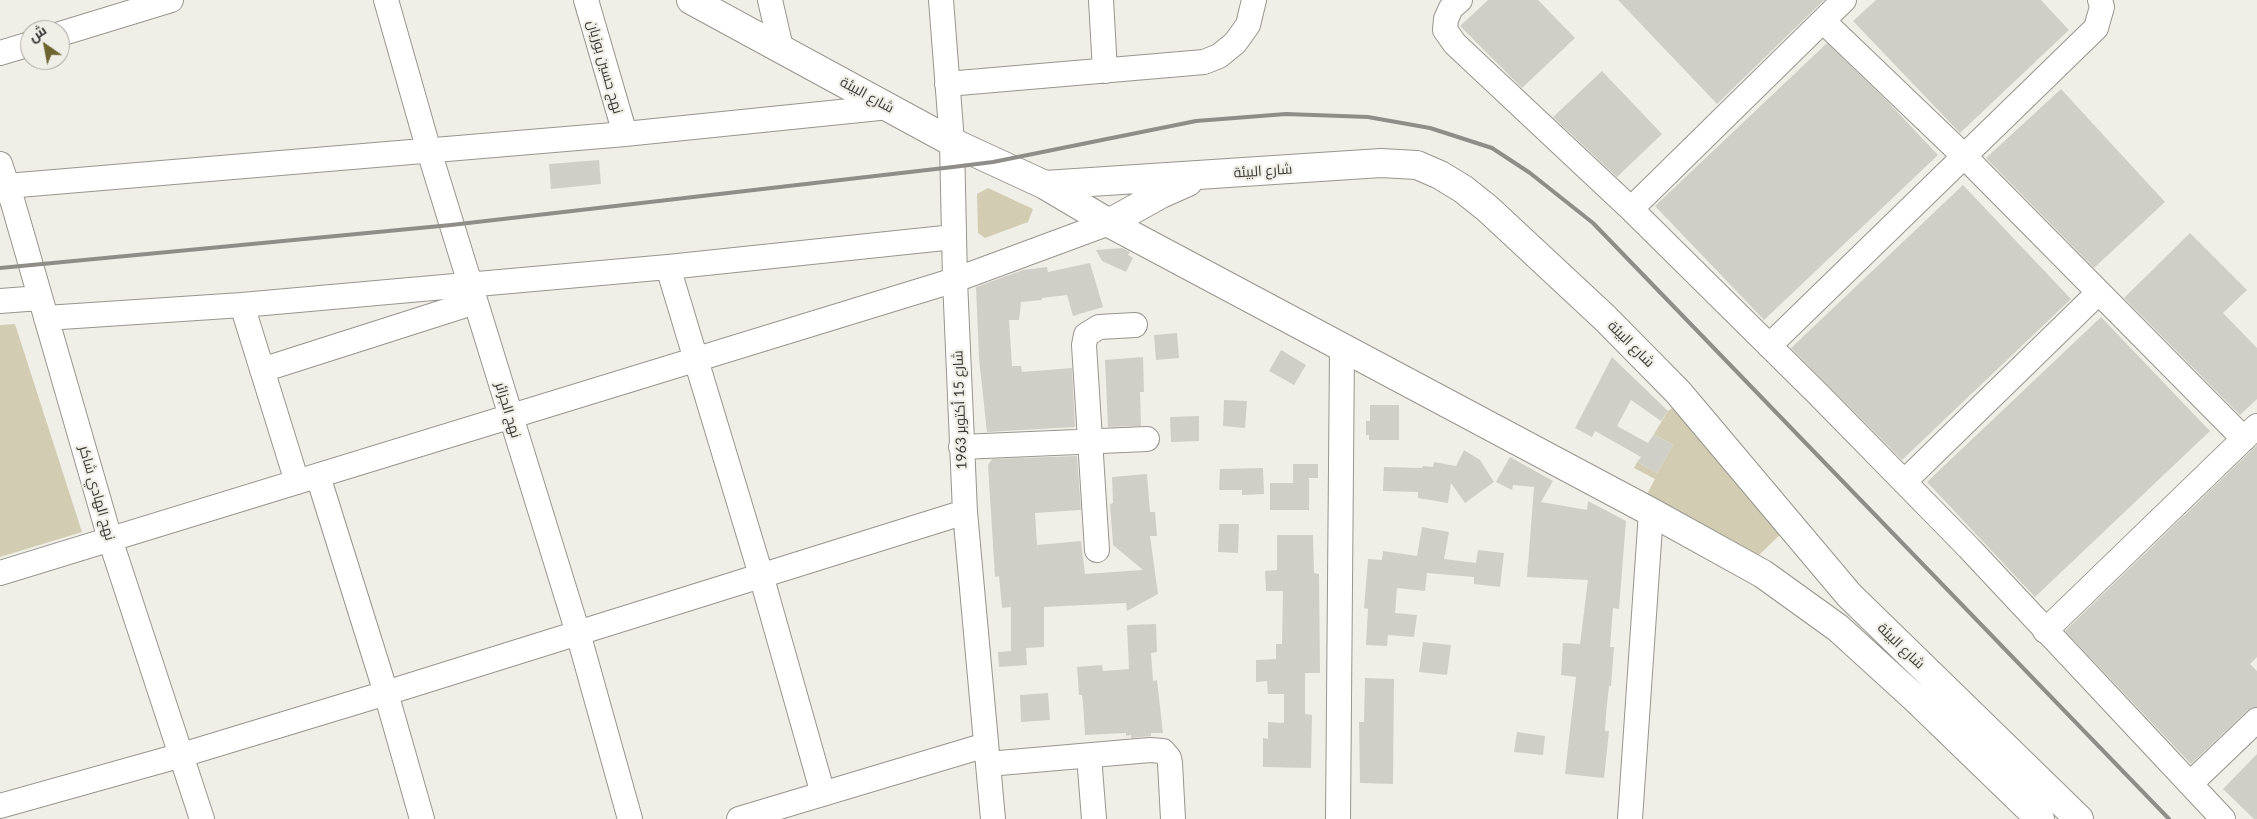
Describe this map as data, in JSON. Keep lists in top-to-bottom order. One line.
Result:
{"streets":{"main road":["شارع البيئة"],"street":["نهج حسين بوزيان","نهج الجزائر","شارع 15 أكتوبر 1963","نهج الهادي شاكر"]},"crossings":[["شارع البيئة","شارع 15 أكتوبر 1963"]],"north":"top left"}
